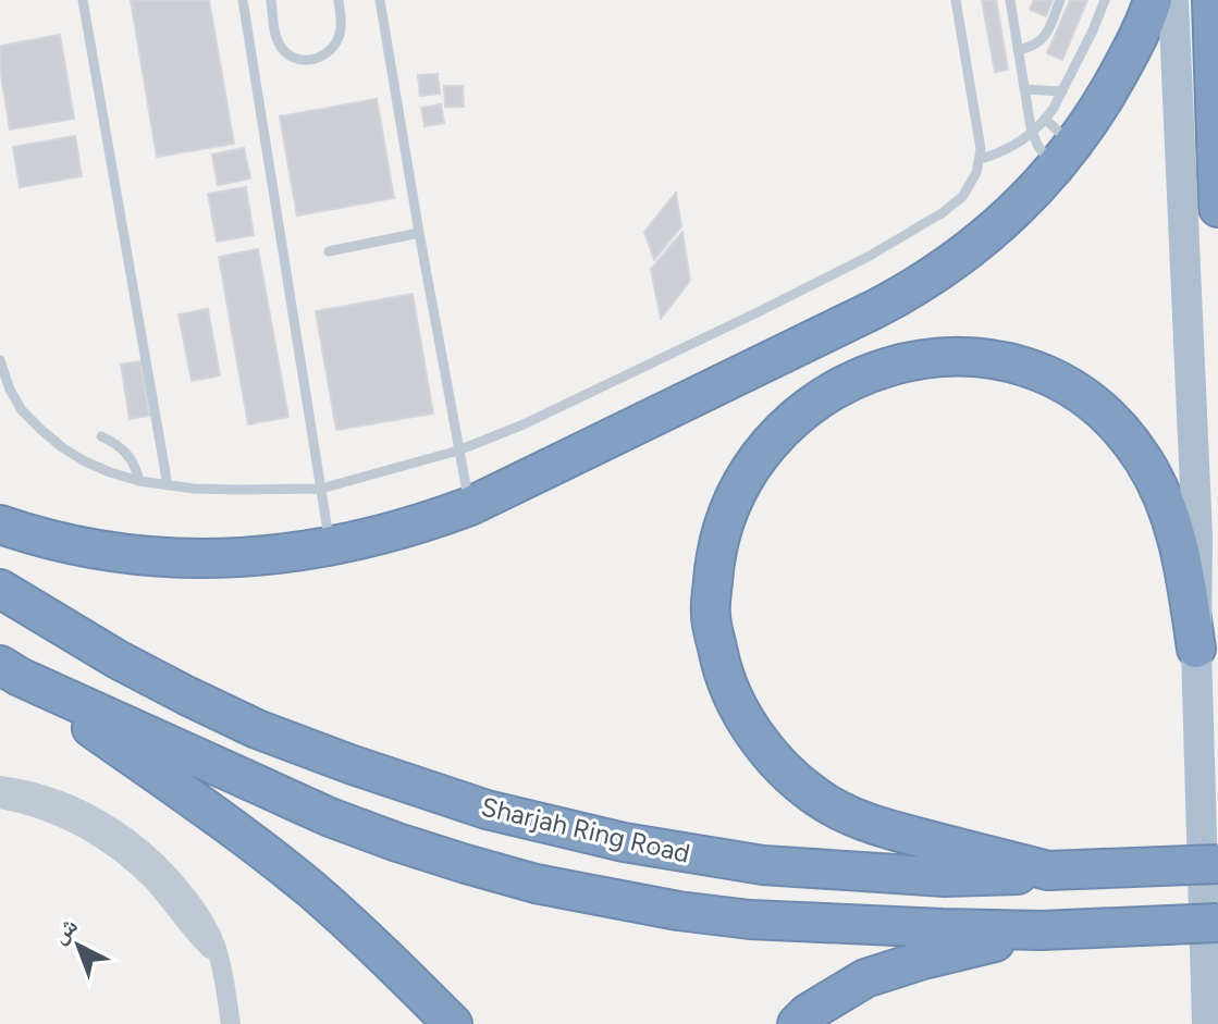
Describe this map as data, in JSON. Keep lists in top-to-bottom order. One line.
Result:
{"streets":{"highway":["Sharjah Ring Road"]},"north":"top left"}
